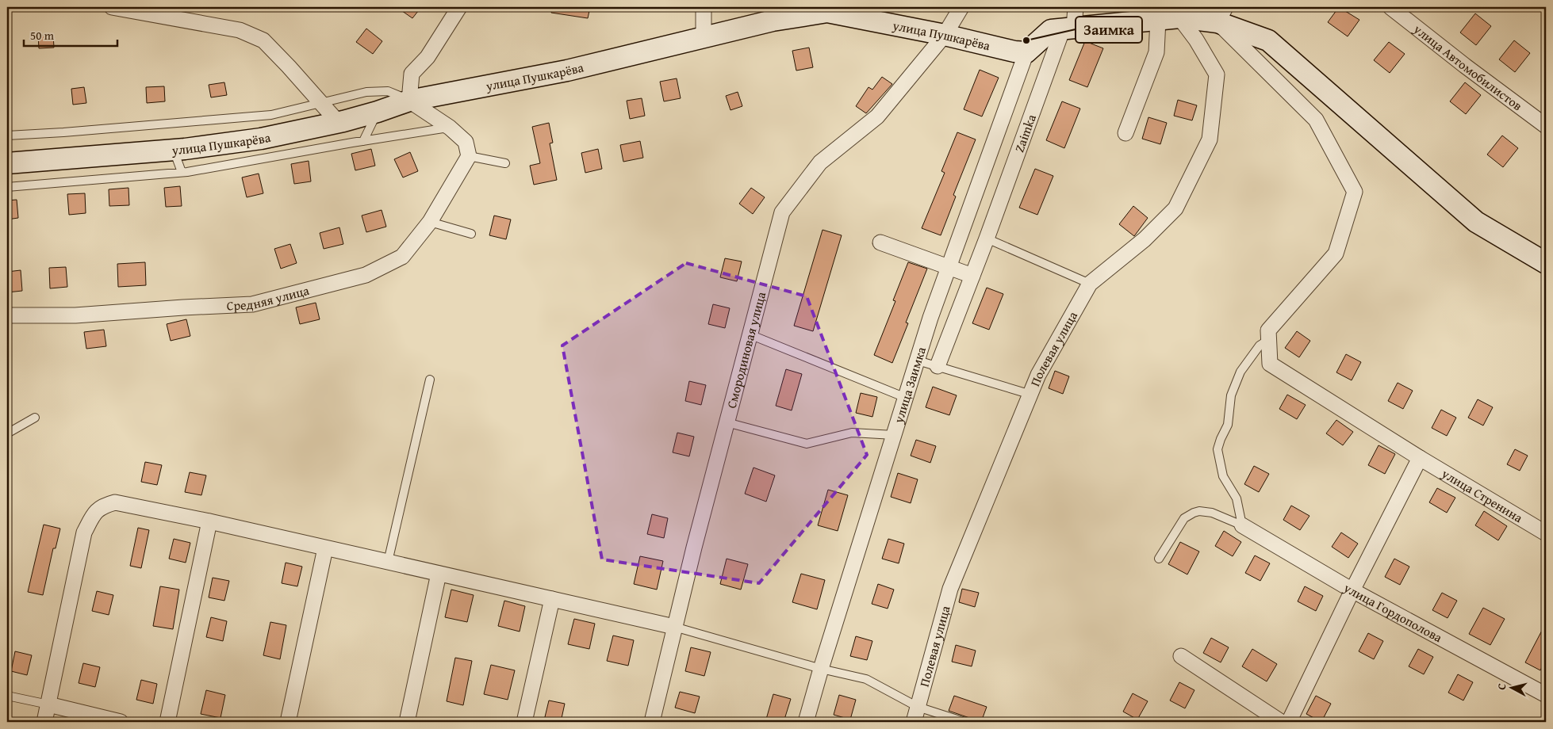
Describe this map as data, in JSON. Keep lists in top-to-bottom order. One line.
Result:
{"streets":{"street":["улица Пушкарёва","улица Автомобилистов","Zaimka","Средняя улица","Смородиновая улица","Полевая улица","улица Заимка","улица Стренина","улица Гордополова"]},"crossings":[["улица Пушкарёва","Смородиновая улица"],["улица Пушкарёва","улица Заимка"]],"places":["Заимка"],"scale_bar":"50 m","north":"left"}
